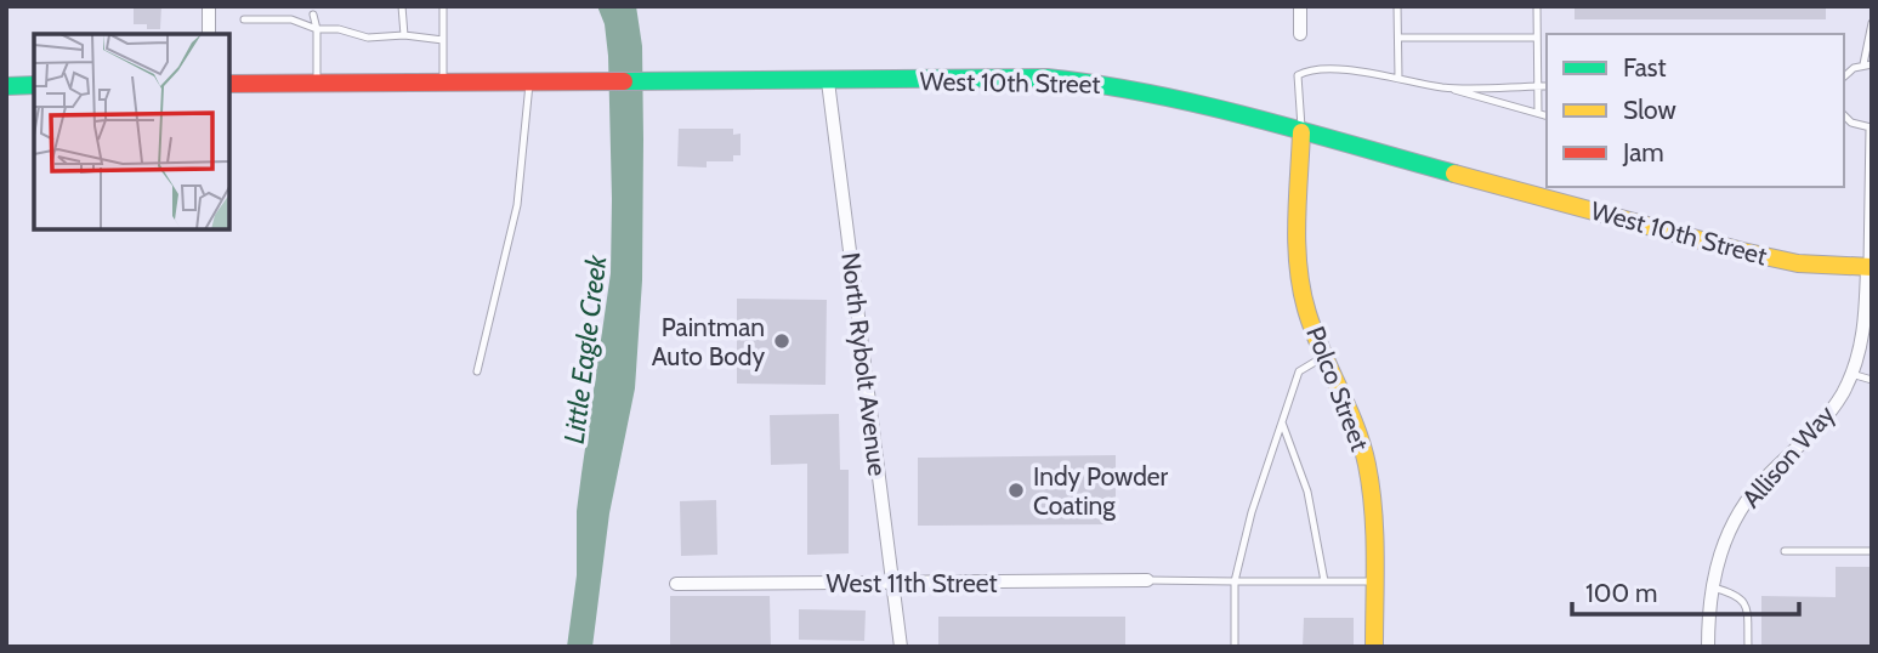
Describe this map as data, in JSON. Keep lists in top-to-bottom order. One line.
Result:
{"streets":{"main road":["West 10th Street","Polco Street"],"street":["North Rybolt Avenue","Allison Way","West 11th Street"]},"crossings":[["West 10th Street","North Rybolt Avenue"],["West 10th Street","Polco Street"],["West 10th Street","Allison Way"],["North Rybolt Avenue","West 11th Street"]],"water":["Little Eagle Creek"],"places":["Paintman Auto Body","Indy Powder Coating"],"legend":["Fast","Slow","Jam"],"scale_bar":"100 m"}
